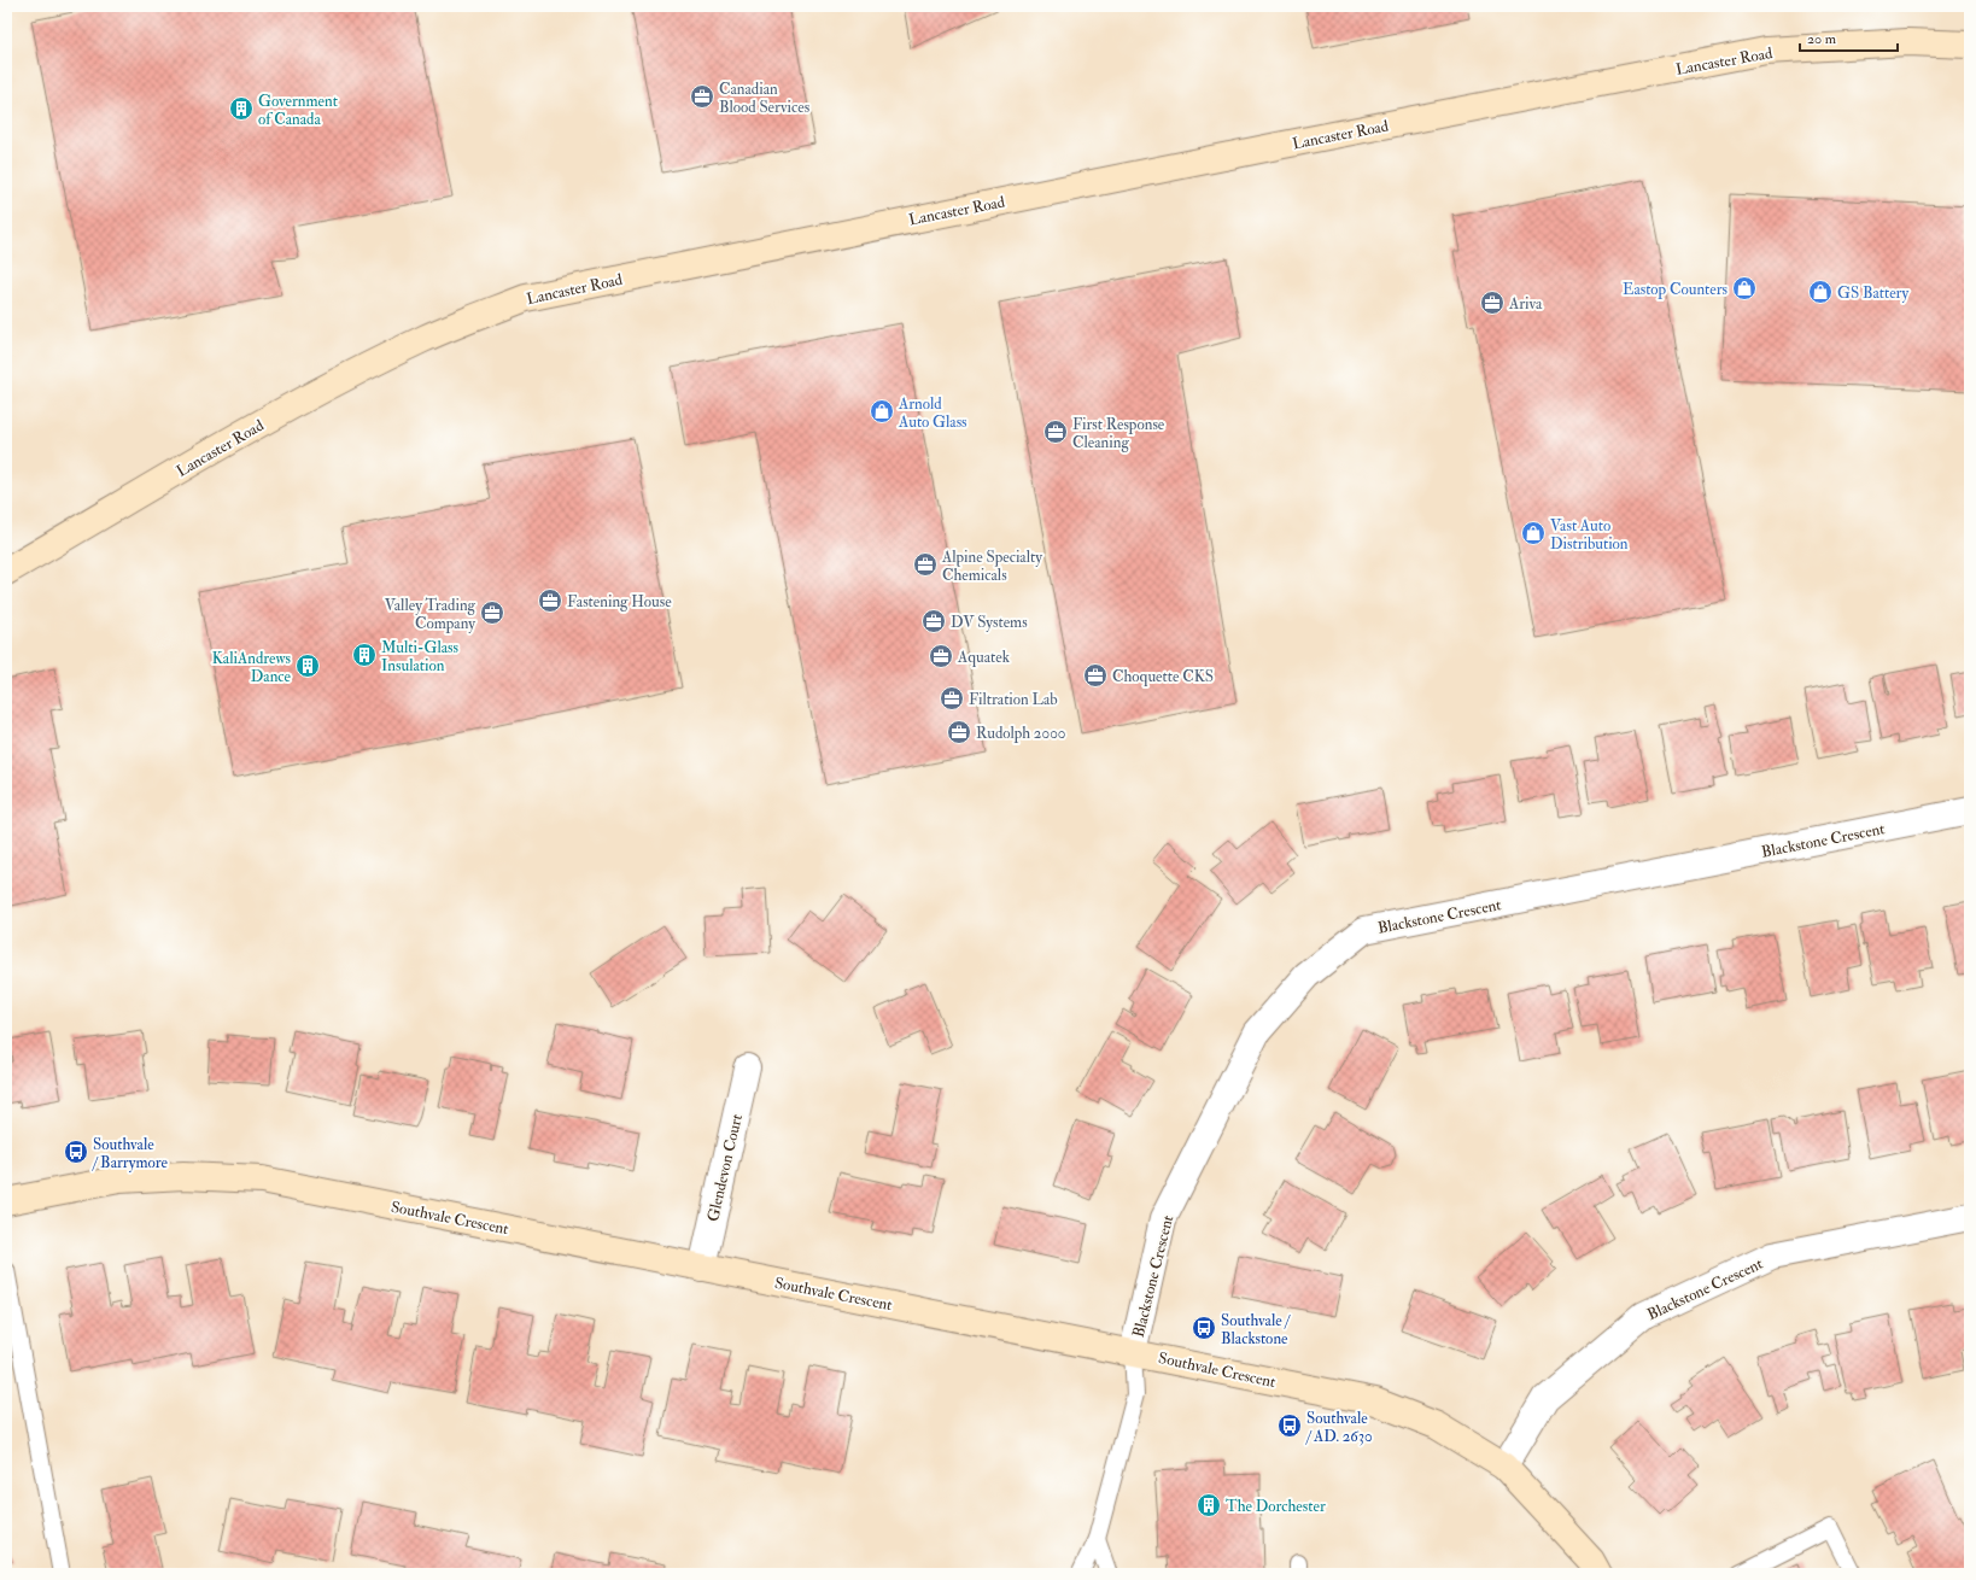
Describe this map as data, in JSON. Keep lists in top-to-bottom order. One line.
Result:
{"streets":{"street":["Lancaster Road","Blackstone Crescent","Glendevon Court","Southvale Crescent"]},"crossings":[["Blackstone Crescent","Southvale Crescent"],["Glendevon Court","Southvale Crescent"]],"places":{"office":["Canadian Blood Services","Ariva","First Response Cleaning","Alpine Specialty Chemicals","Fastening House","Valley Trading Company","DV Systems","Aquatek","Choquette CKS","Filtration Lab","Rudolph 2000"],"building":["Government of Canada","Multi-Glass Insulation","KaliAndrews Dance","The Dorchester"],"shop":["Eastop Counters","GS Battery","Arnold Auto Glass","Vast Auto Distribution"],"bus stop":["Southvale / Barrymore","Southvale / Blackstone","Southvale / AD. 2630"]},"scale_bar":"20 m"}
